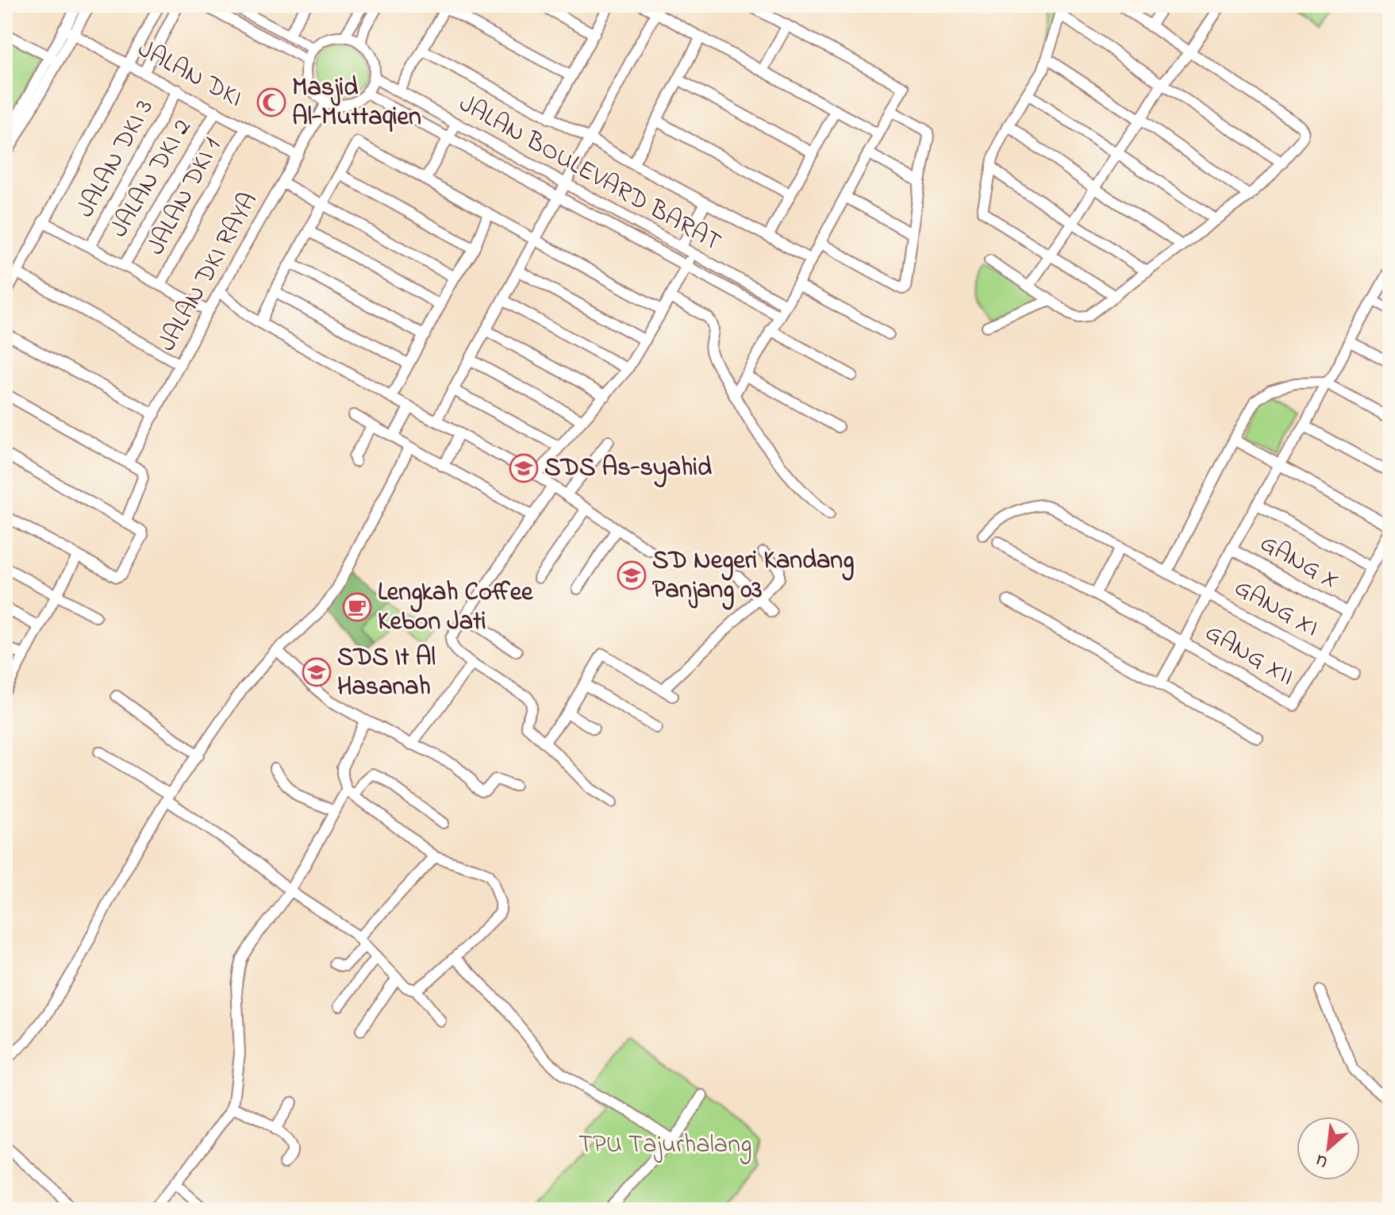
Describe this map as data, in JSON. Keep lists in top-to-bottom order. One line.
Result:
{"streets":{"street":["JALAN DKI","JALAN DKI 3","JALAN BOULEVARD BARAT","JALAN DKI 2","JALAN DKI 1","JALAN DKI RAYA","GANG X","GANG XI","GANG XII"]},"crossings":[["JALAN DKI","JALAN DKI 3"],["JALAN DKI","JALAN DKI 2"],["JALAN DKI","JALAN DKI 1"],["JALAN DKI","JALAN DKI RAYA"],["JALAN BOULEVARD BARAT","JALAN DKI RAYA"],["GANG XI","GANG XII"]],"parks":["TPU Tajurhalang"],"places":{"mosque":["Masjid Al-Muttaqien"],"school or university":["SDS As-syahid","SD Negeri Kandang Panjang 03","SDS It Al Hasanah"],"cafe":["Lengkah Coffee Kebon Jati"]},"north":"bottom left"}
